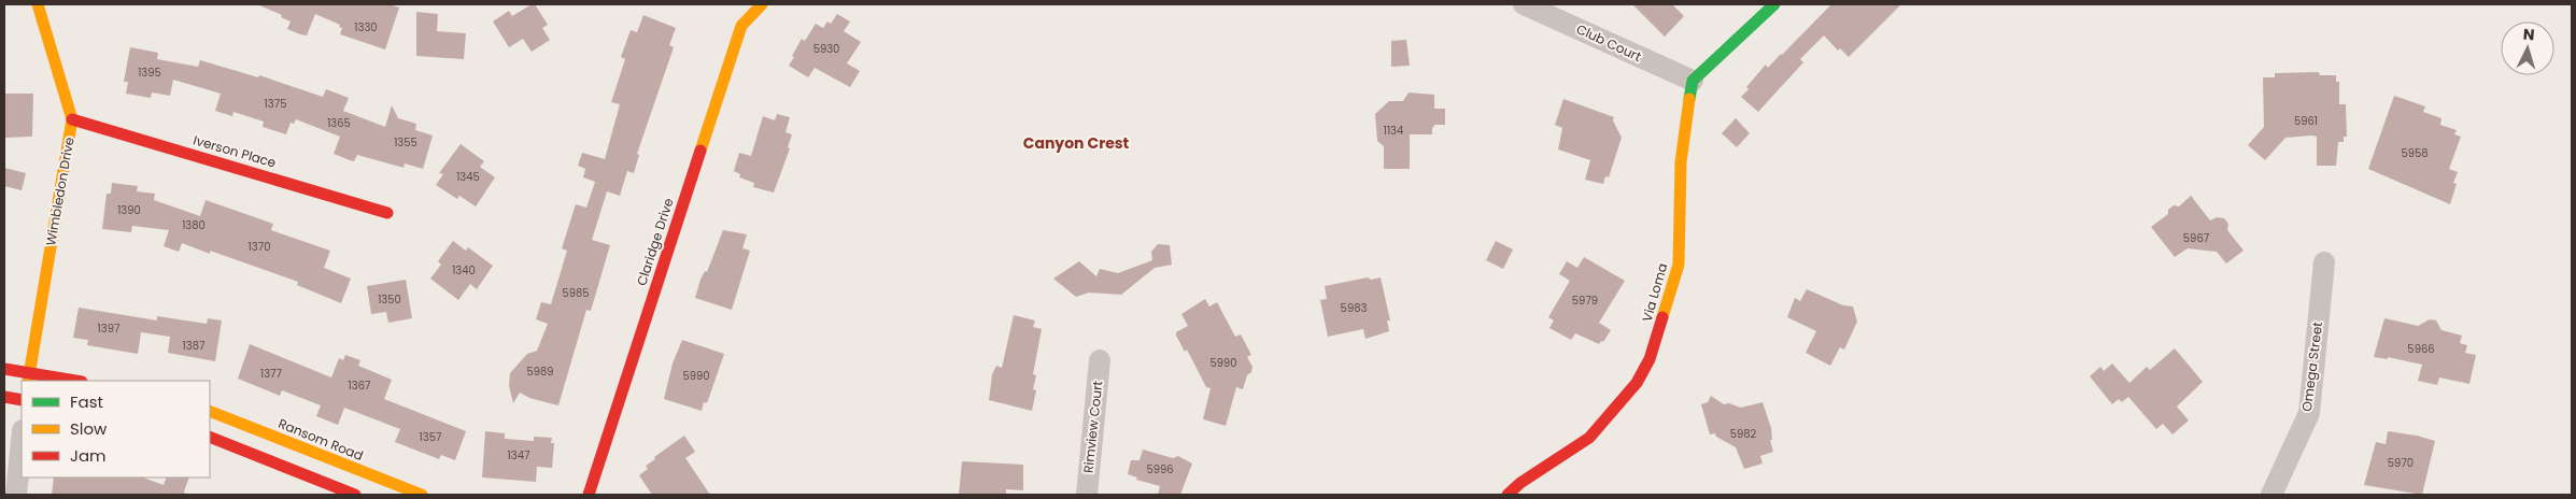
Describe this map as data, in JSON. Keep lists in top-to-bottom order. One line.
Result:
{"streets":{"street":["Club Court","Iverson Place","Wimbledon Drive","Claridge Drive","Via Loma","Omega Street","Rimview Court","Ransom Road"]},"crossings":[["Club Court","Via Loma"],["Iverson Place","Wimbledon Drive"]],"districts":["Canyon Crest"],"house_numbers":["1330","5930","1395","1375","5961","1365","1134","1355","5958","1345","1390","1380","5967","1370","1340","5985","1350","5979","5983","1397","1387","5966","5990","5989","1377","5990","1367","5982","1357","1347","5970","5996"],"legend":["Fast","Slow","Jam"],"north":"top"}
